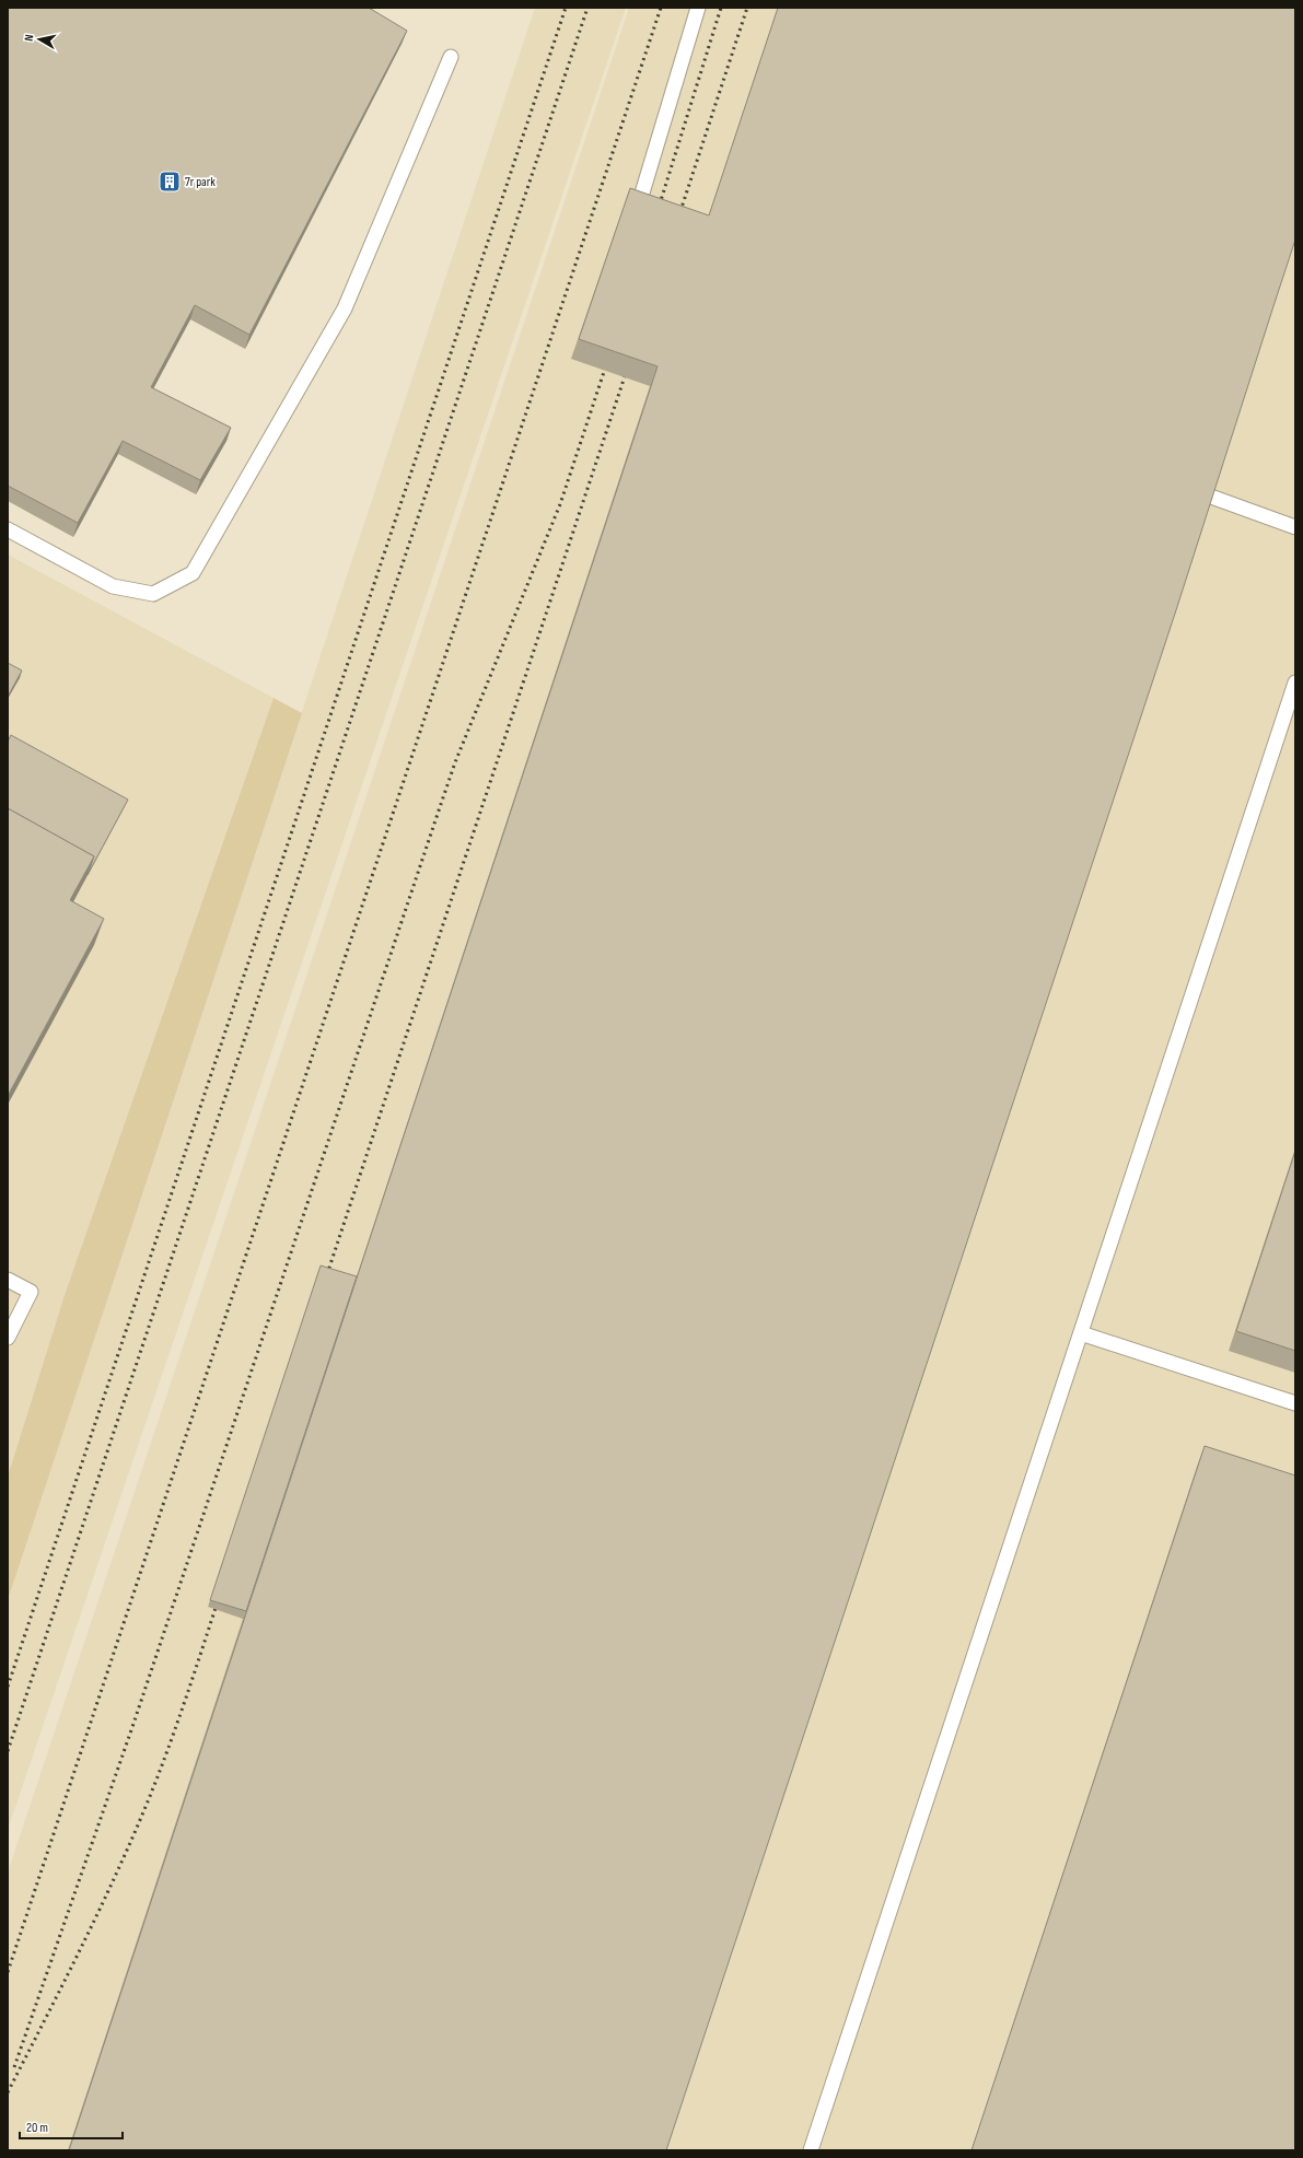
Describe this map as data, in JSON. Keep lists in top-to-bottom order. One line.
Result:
{"places":{"building":["7r park"]},"scale_bar":"20 m","north":"left"}
